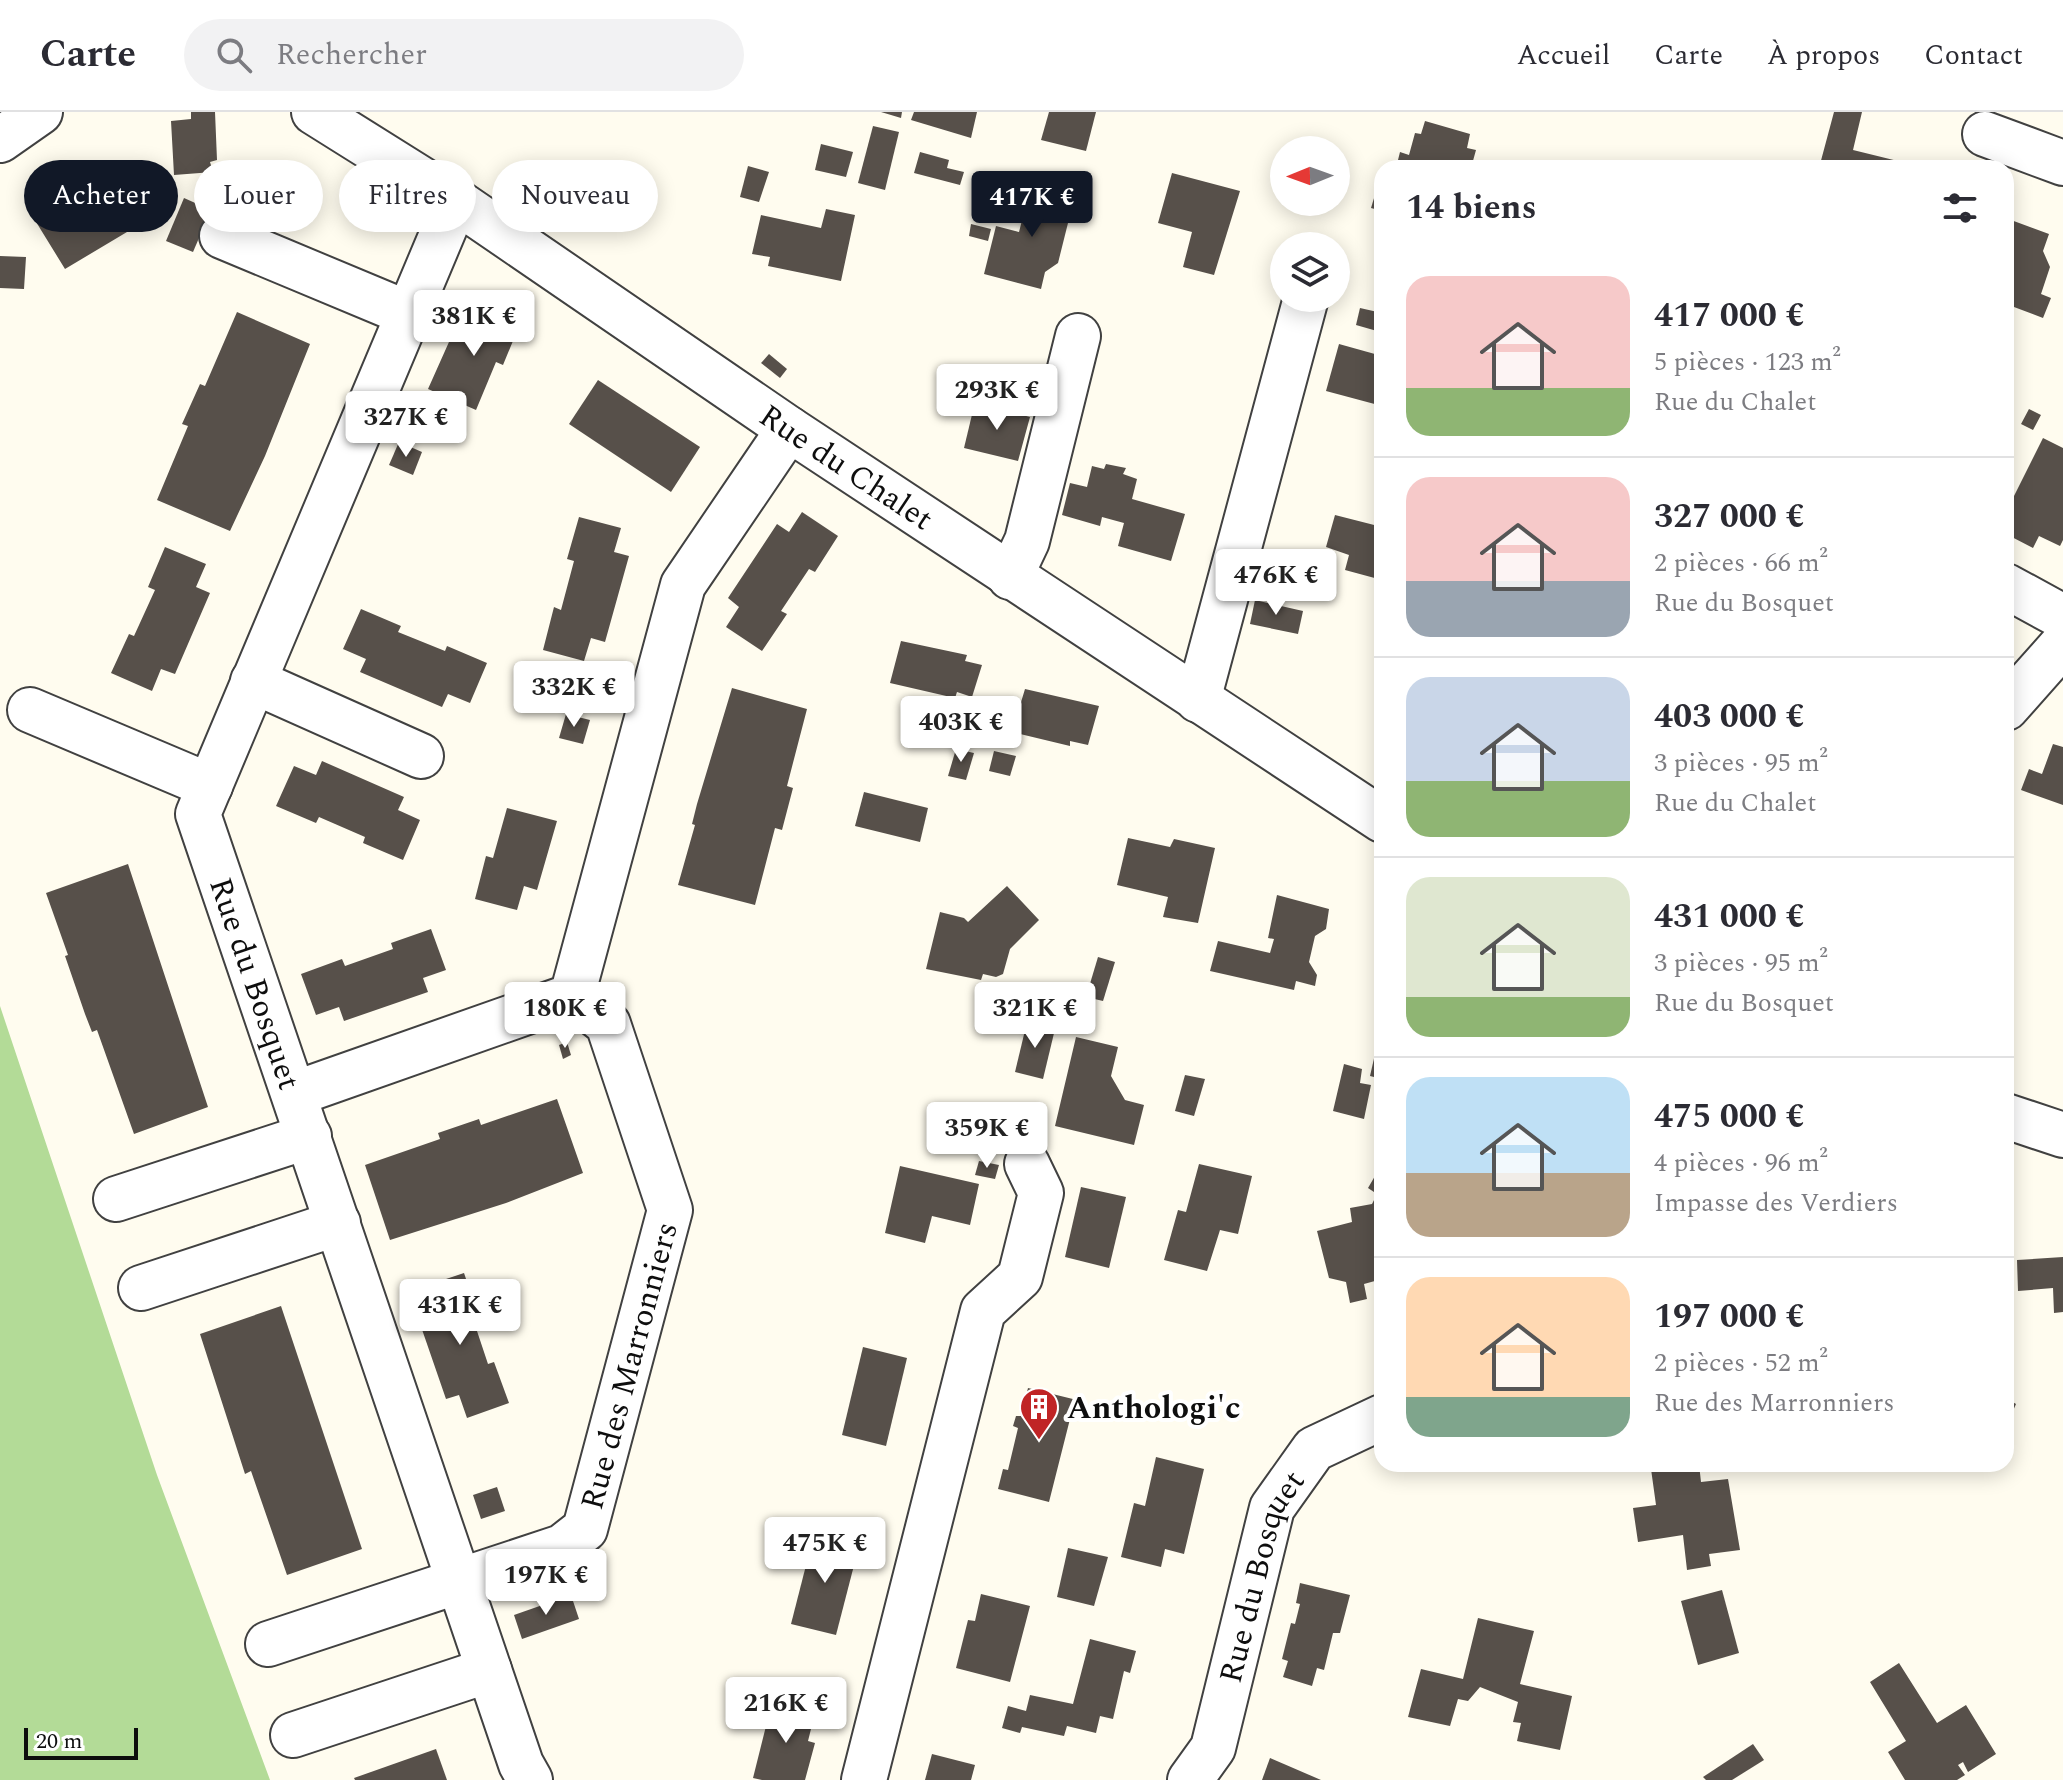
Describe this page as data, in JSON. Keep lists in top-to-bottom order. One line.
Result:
{"streets":{"street":["Rue du Chalet","Rue du Bosquet","Rue des Marronniers"]},"crossings":[["Rue du Bosquet","Rue des Marronniers"]],"places":{"building":["Anthologi'c"]},"scale_bar":"20 m","north":"left","page":{"header":"Carte","search":"Rechercher","nav":["Accueil","Carte","À propos","Contact"],"chip":["Acheter","Louer","Filtres","Nouveau"],"heading":"14 biens","price":["417K €","381K €","293K €","327K €","476K €","332K €","403K €","180K €","321K €","359K €","431K €","475K €","197K €","216K €"],"list":[{"name":"417 000 €","note":"5 pièces · 123 m² · Rue du Chalet"},{"name":"327 000 €","note":"2 pièces · 66 m² · Rue du Bosquet"},{"name":"403 000 €","note":"3 pièces · 95 m² · Rue du Chalet"},{"name":"431 000 €","note":"3 pièces · 95 m² · Rue du Bosquet"},{"name":"475 000 €","note":"4 pièces · 96 m² · Impasse des Verdiers"},{"name":"197 000 €","note":"2 pièces · 52 m² · Rue des Marronniers"}],"scale":"20 m"}}
